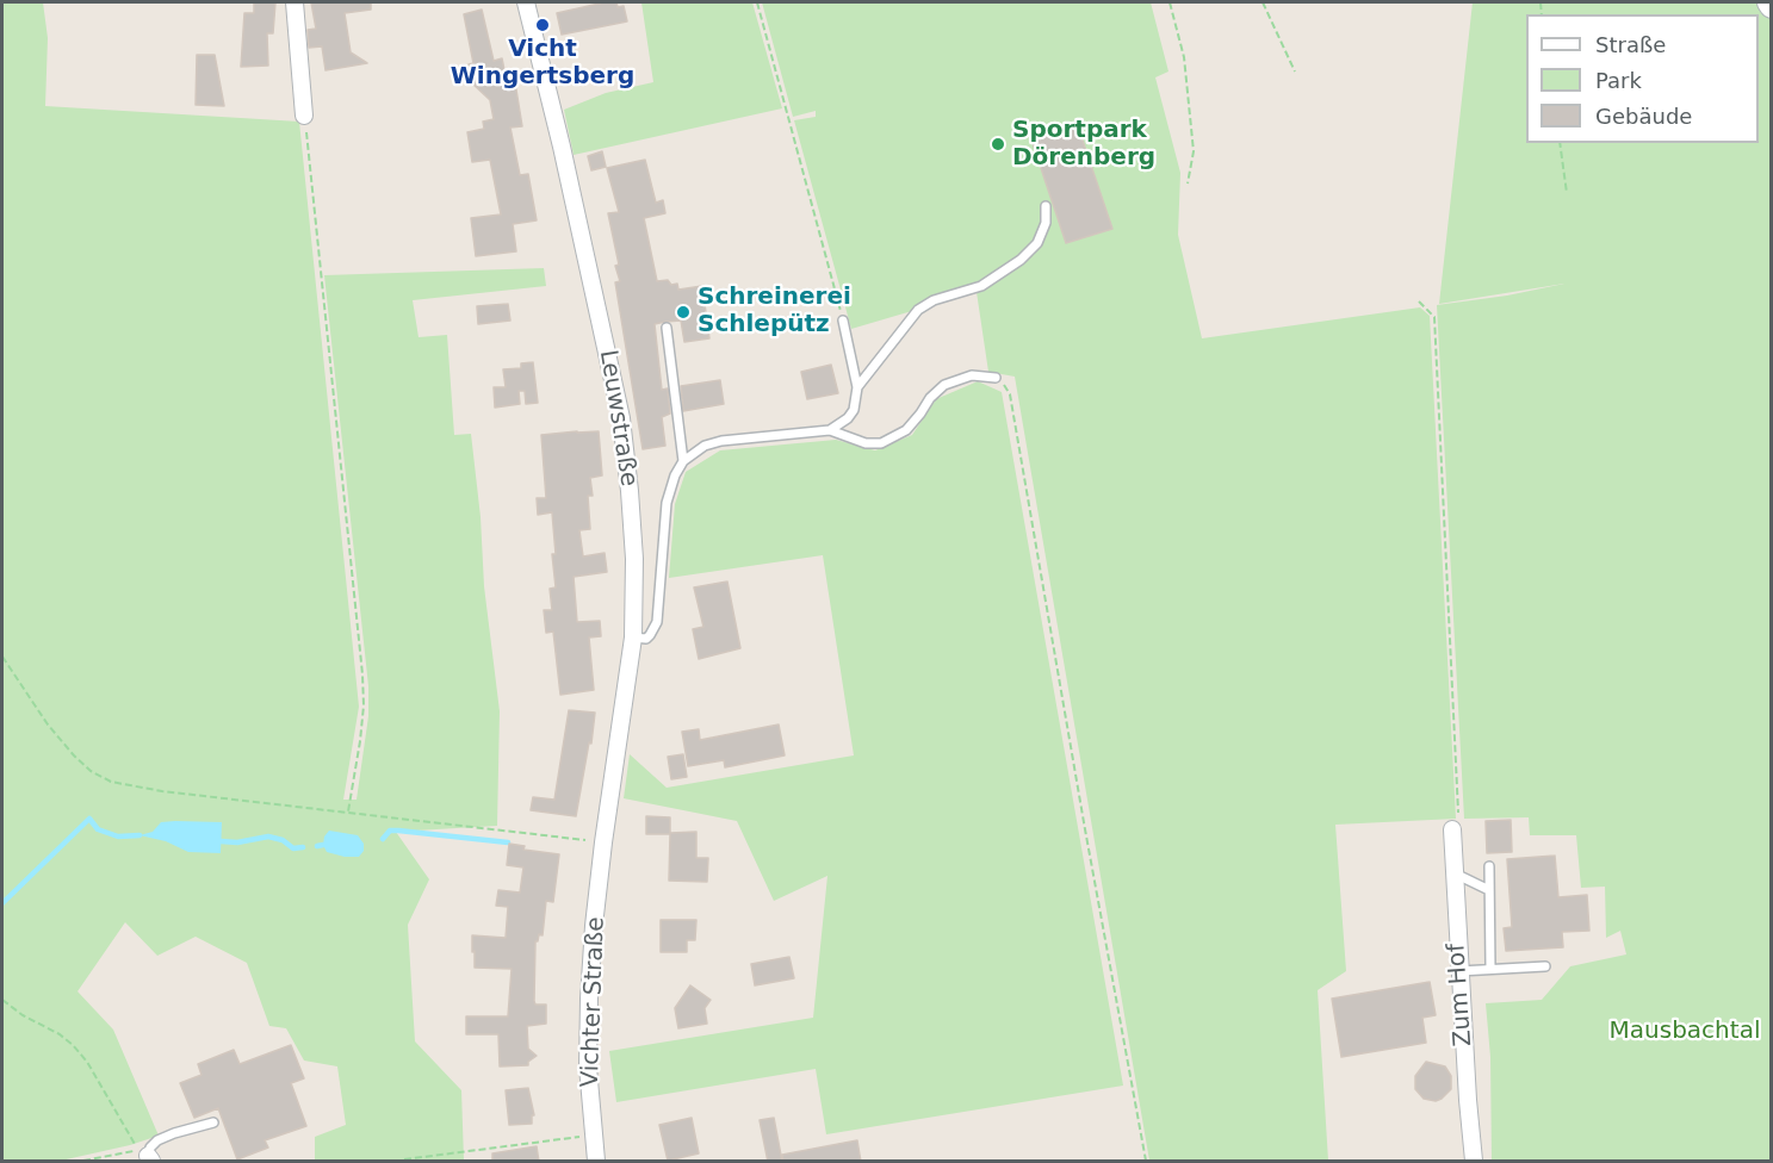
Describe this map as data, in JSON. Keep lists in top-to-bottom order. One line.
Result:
{"streets":{"street":["Leuwstraße","Zum Hof","Vichter Straße"]},"crossings":[["Leuwstraße","Vichter Straße"]],"parks":["Mausbachtal"],"places":["Vicht Wingertsberg","Sportpark Dörenberg","Schreinerei Schlepütz"],"legend":["Straße","Park","Gebäude"]}
